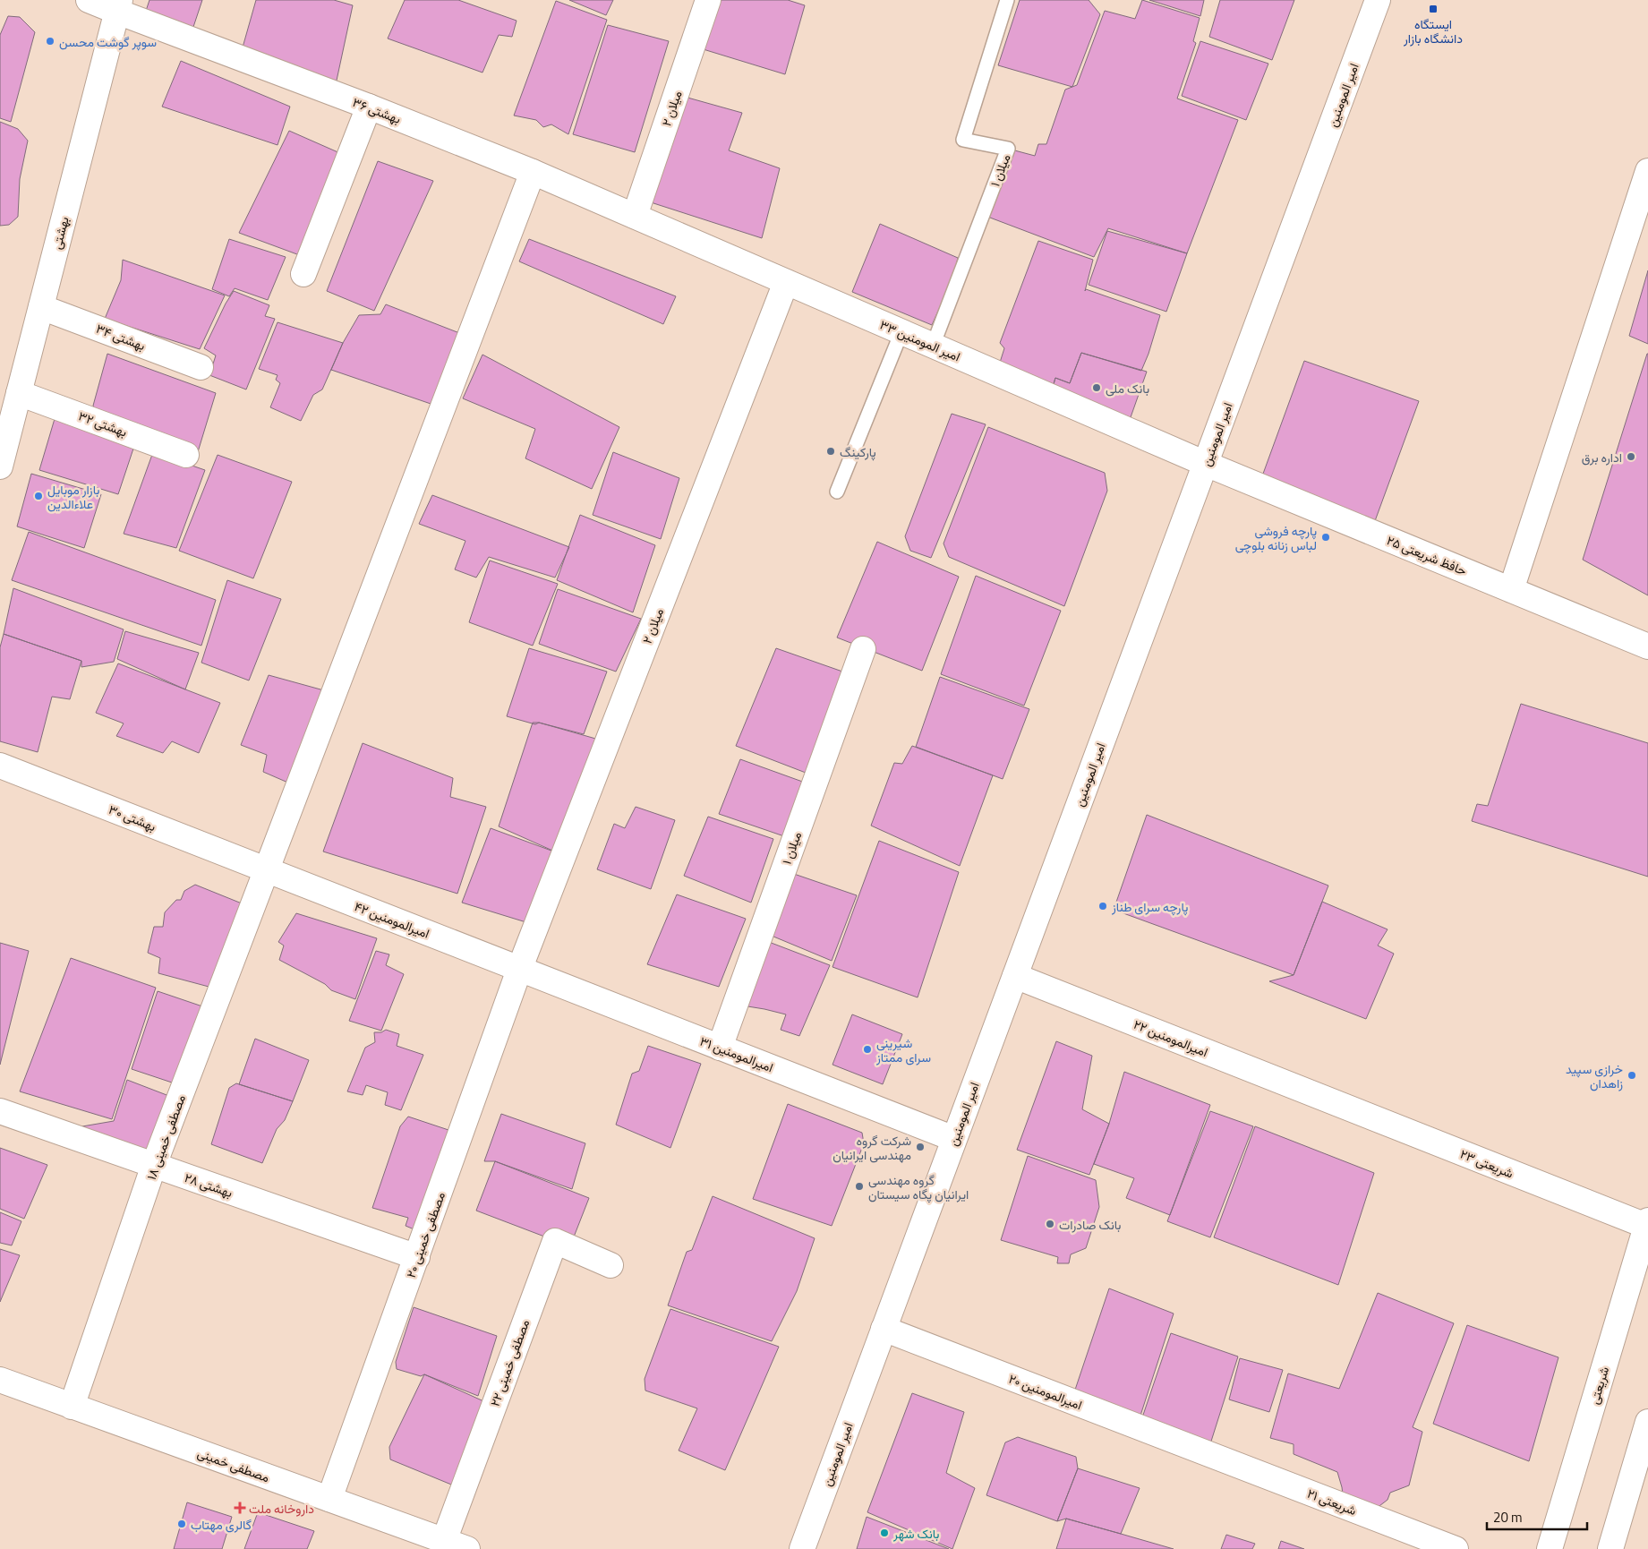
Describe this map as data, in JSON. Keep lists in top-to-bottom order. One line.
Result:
{"streets":{"street":["امیر المومنین","میلان ۲","بهشتی ۳۶","میلان ۱","بهشتی","بهشتی ۳۴","امیر المومنین ۳۳","بهشتی ۳۲","حافظ شریعتی ۲۵","بهشتی ۳۰","امیرالمومنین ۴۲","امیرالمومنین ۲۲","امیرالمومنین ۳۱","مصطفی خمینی ۱۸","شریعتی ۲۳","بهشتی ۲۸","مصطفی خمینی ۲۰","مصطفی خمینی ۲۲","شریعتی","امیرالمومنین ۲۰","مصطفی خمینی","شریعتی ۲۱"]},"crossings":[["امیر المومنین","امیر المومنین ۳۳"],["امیر المومنین","حافظ شریعتی ۲۵"],["امیر المومنین","امیرالمومنین ۲۲"],["امیر المومنین","امیرالمومنین ۳۱"],["امیر المومنین","امیرالمومنین ۲۰"],["میلان ۲","بهشتی ۳۶"],["میلان ۲","امیر المومنین ۳۳"],["میلان ۲","امیرالمومنین ۴۲"],["میلان ۲","امیرالمومنین ۳۱"],["میلان ۲","مصطفی خمینی ۲۰"],["بهشتی ۳۶","بهشتی"],["بهشتی ۳۶","امیر المومنین ۳۳"],["بهشتی ۳۶","مصطفی خمینی ۱۸"],["میلان ۱","امیر المومنین ۳۳"],["میلان ۱","امیرالمومنین ۳۱"],["بهشتی","بهشتی ۳۴"],["بهشتی","بهشتی ۳۲"],["امیر المومنین ۳۳","حافظ شریعتی ۲۵"],["بهشتی ۳۰","امیرالمومنین ۴۲"],["بهشتی ۳۰","مصطفی خمینی ۱۸"],["امیرالمومنین ۴۲","امیرالمومنین ۳۱"],["امیرالمومنین ۴۲","مصطفی خمینی ۱۸"],["امیرالمومنین ۴۲","مصطفی خمینی ۲۰"],["امیرالمومنین ۲۲","شریعتی ۲۳"],["امیرالمومنین ۳۱","مصطفی خمینی ۲۰"],["مصطفی خمینی ۱۸","بهشتی ۲۸"],["مصطفی خمینی ۱۸","مصطفی خمینی"],["شریعتی ۲۳","شریعتی"],["بهشتی ۲۸","مصطفی خمینی ۲۰"],["مصطفی خمینی ۲۰","مصطفی خمینی"],["مصطفی خمینی ۲۲","مصطفی خمینی"],["امیرالمومنین ۲۰","شریعتی ۲۱"]],"places":{"transit":["ایستگاه دانشگاه بازار"],"other":["سوپر گوشت محسن","بانک ملی","پارکینگ","اداره برق","بازار موبایل علاءالدین","پارچه فروشی لباس زنانه بلوچی","پارچه سرای طناز","شیرینی سرای ممتاز","خرازی سپید زاهدان","شرکت گروه مهندسی ایرانیان","گروه مهندسی ایرانیان پگاه سیستان","بانک صادرات","گالری مهتاب","بانک شهر"],"health":["داروخانه ملت"]},"scale_bar":"20 m"}
